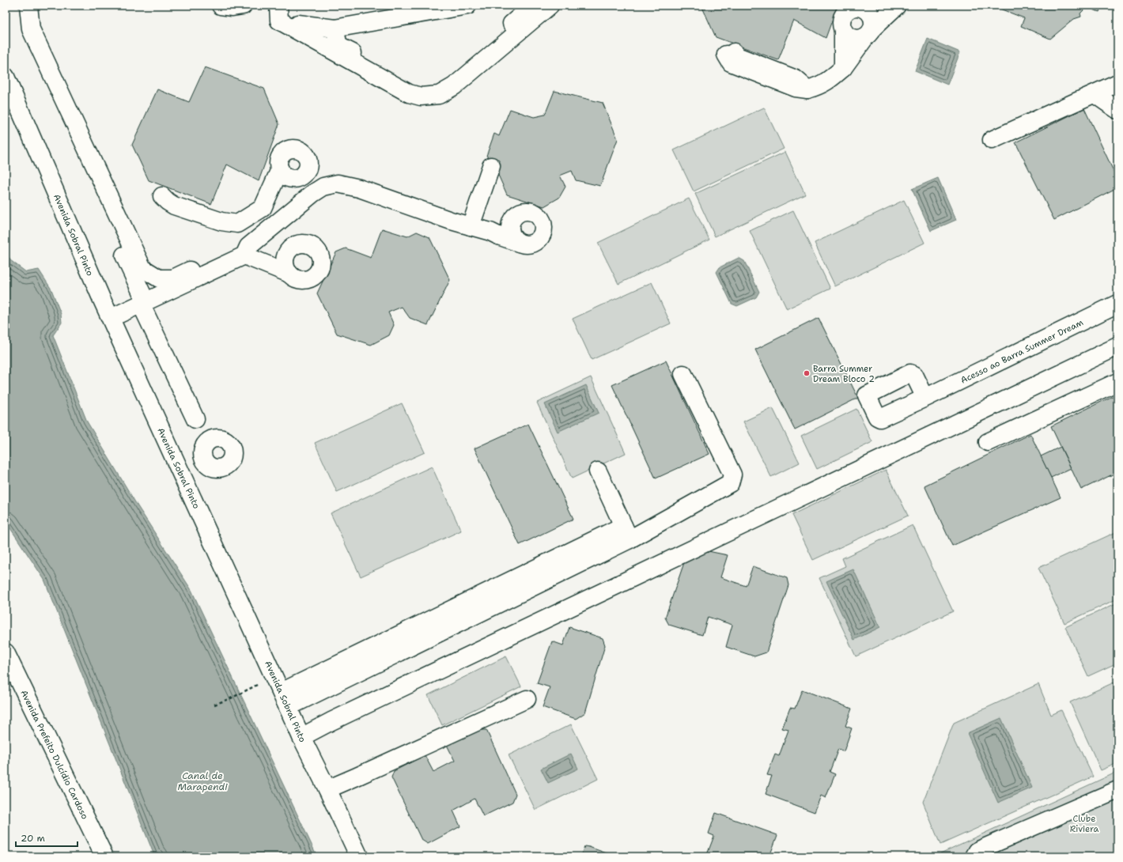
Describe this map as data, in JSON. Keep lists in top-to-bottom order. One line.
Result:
{"streets":{"street":["Avenida Sobral Pinto","Acesso ao Barra Summer Dream","Avenida Prefeito Dulcídio Cardoso"]},"water":["Canal de Marapendi"],"parks":["Clube Riviera"],"places":["Barra Summer Dream Bloco 2"],"scale_bar":"20 m"}
